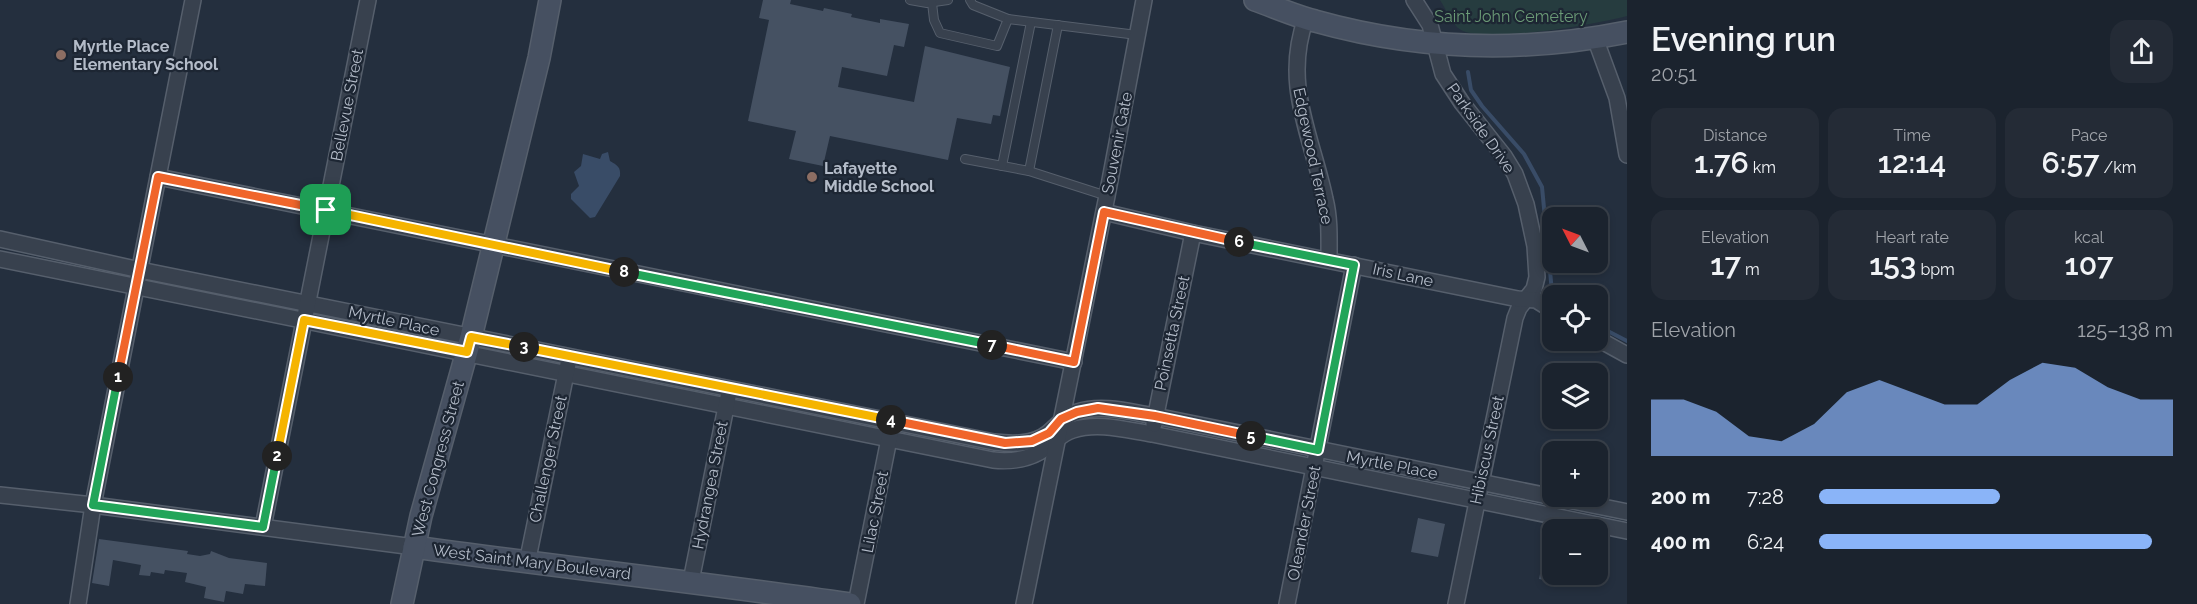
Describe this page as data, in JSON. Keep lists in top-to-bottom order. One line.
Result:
{"streets":{"main road":["West Congress Street","West Saint Mary Boulevard"],"street":["Bellevue Street","Parkside Drive","Souvenir Gate","Edgewood Terrace","Iris Lane","Myrtle Place","Poinsetta Street","Hibiscus Street","Challenger Street","Hydrangea Street","Lilac Street","Oleander Street"]},"crossings":[["Bellevue Street","Myrtle Place"],["Bellevue Street","West Saint Mary Boulevard"],["Parkside Drive","Iris Lane"],["Parkside Drive","Hibiscus Street"],["Souvenir Gate","Iris Lane"],["Souvenir Gate","Myrtle Place"],["Edgewood Terrace","Iris Lane"],["Iris Lane","Poinsetta Street"],["Iris Lane","Hibiscus Street"],["Iris Lane","Oleander Street"],["Myrtle Place","Poinsetta Street"],["Myrtle Place","Hibiscus Street"],["Myrtle Place","West Congress Street"],["Myrtle Place","Challenger Street"],["Myrtle Place","Hydrangea Street"],["Myrtle Place","Lilac Street"],["Myrtle Place","Oleander Street"],["West Congress Street","West Saint Mary Boulevard"],["Challenger Street","West Saint Mary Boulevard"],["Hydrangea Street","West Saint Mary Boulevard"]],"parks":["Saint John Cemetery"],"places":["Myrtle Place Elementary School","Lafayette Middle School"],"north":"top left","page":{"heading":["Evening run","20:51"],"stats":[["Distance","1.76 km"],["Time","12:14"],["Pace","6:57 /km"],["Elevation","17 m"],["Heart rate","153 bpm"],["kcal","107"]],"map_buttons":["+","−"],"pins":["6","8","7","3","1","4","5","2"],"chart":["Elevation","125–138 m"],"list":[{"name":"200 m","note":"7:28"},{"name":"400 m","note":"6:24"}]}}
